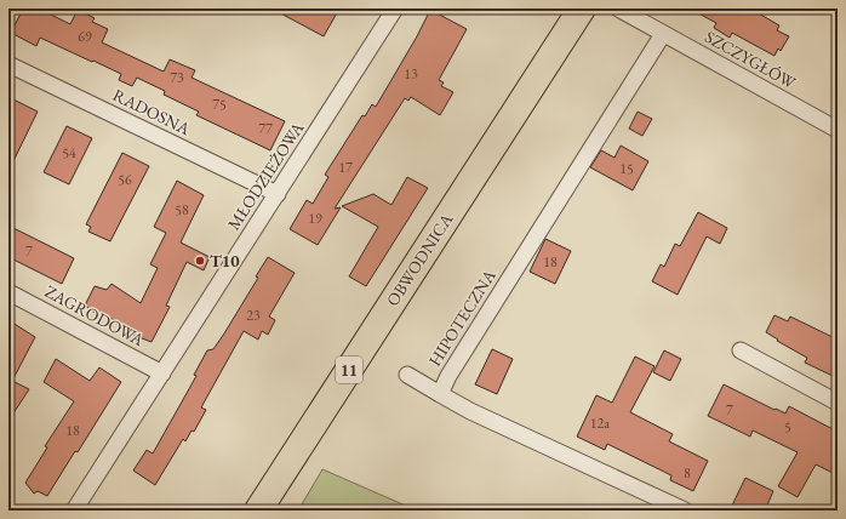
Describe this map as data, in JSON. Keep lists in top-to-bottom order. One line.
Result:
{"streets":{"highway":["OBWODNICA","11"],"street":["SZCZYGŁÓW","RADOSNA","MŁODZIEŻOWA","ZAGRODOWA","HIPOTECZNA"]},"crossings":[["SZCZYGŁÓW","HIPOTECZNA"],["RADOSNA","MŁODZIEŻOWA"],["MŁODZIEŻOWA","ZAGRODOWA"]],"places":["T10"],"house_numbers":["69","13","73","75","77","54","17","15","56","58","19","7","18","23","7","12a","5","18","8"]}
